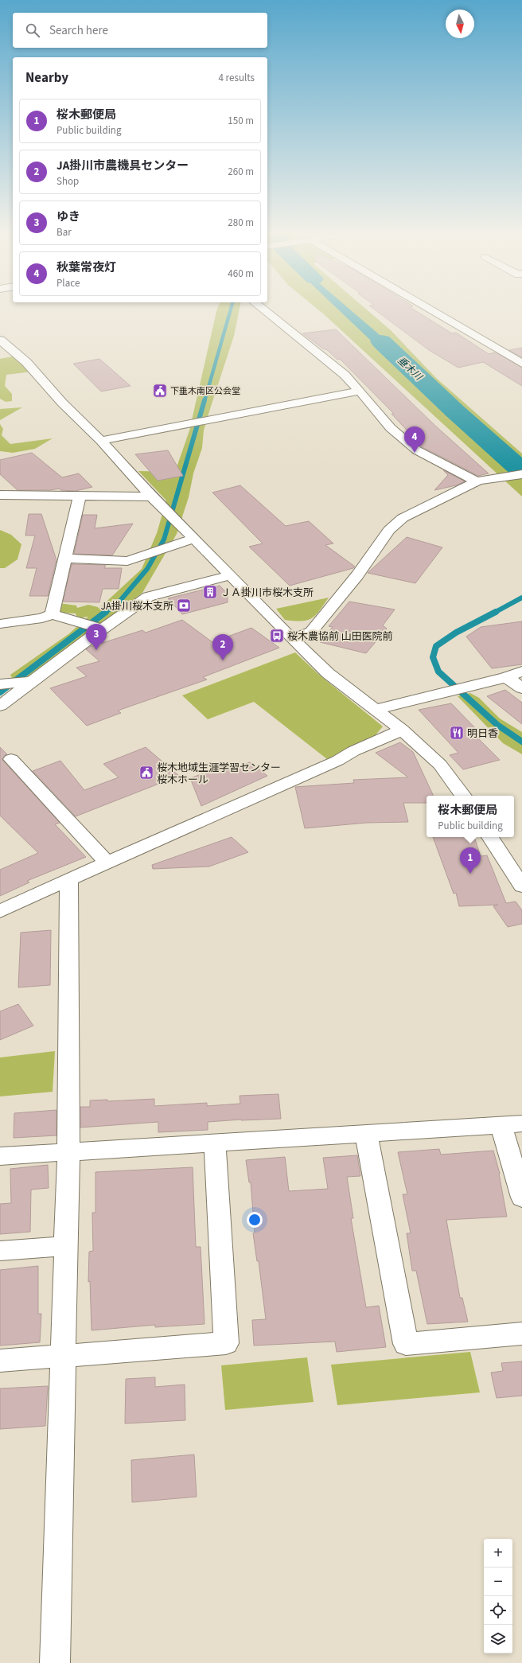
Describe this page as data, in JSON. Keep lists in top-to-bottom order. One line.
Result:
{"water":["垂木川"],"places":{"public building":["下垂木南区公会堂","桜木地域生涯学習センター 桜木ホール"],"building":["ＪＡ掛川市桜木支所"],"bank":["JA掛川桜木支所"],"bus stop":["桜木農協前 山田医院前"],"restaurant":["明日香"]},"north":"bottom","page":{"search":"Search here","heading":["Nearby","4 results"],"list":[{"mark":"1","name":"桜木郵便局","note":"Public building","value":"150 m"},{"mark":"2","name":"JA掛川市農機具センター","note":"Shop","value":"260 m"},{"mark":"3","name":"ゆき","note":"Bar","value":"280 m"},{"mark":"4","name":"秋葉常夜灯","note":"Place","value":"460 m"}],"pins":["4","3","2","1"],"popup":["桜木郵便局","Public building"],"map_buttons":["+","−"]}}
